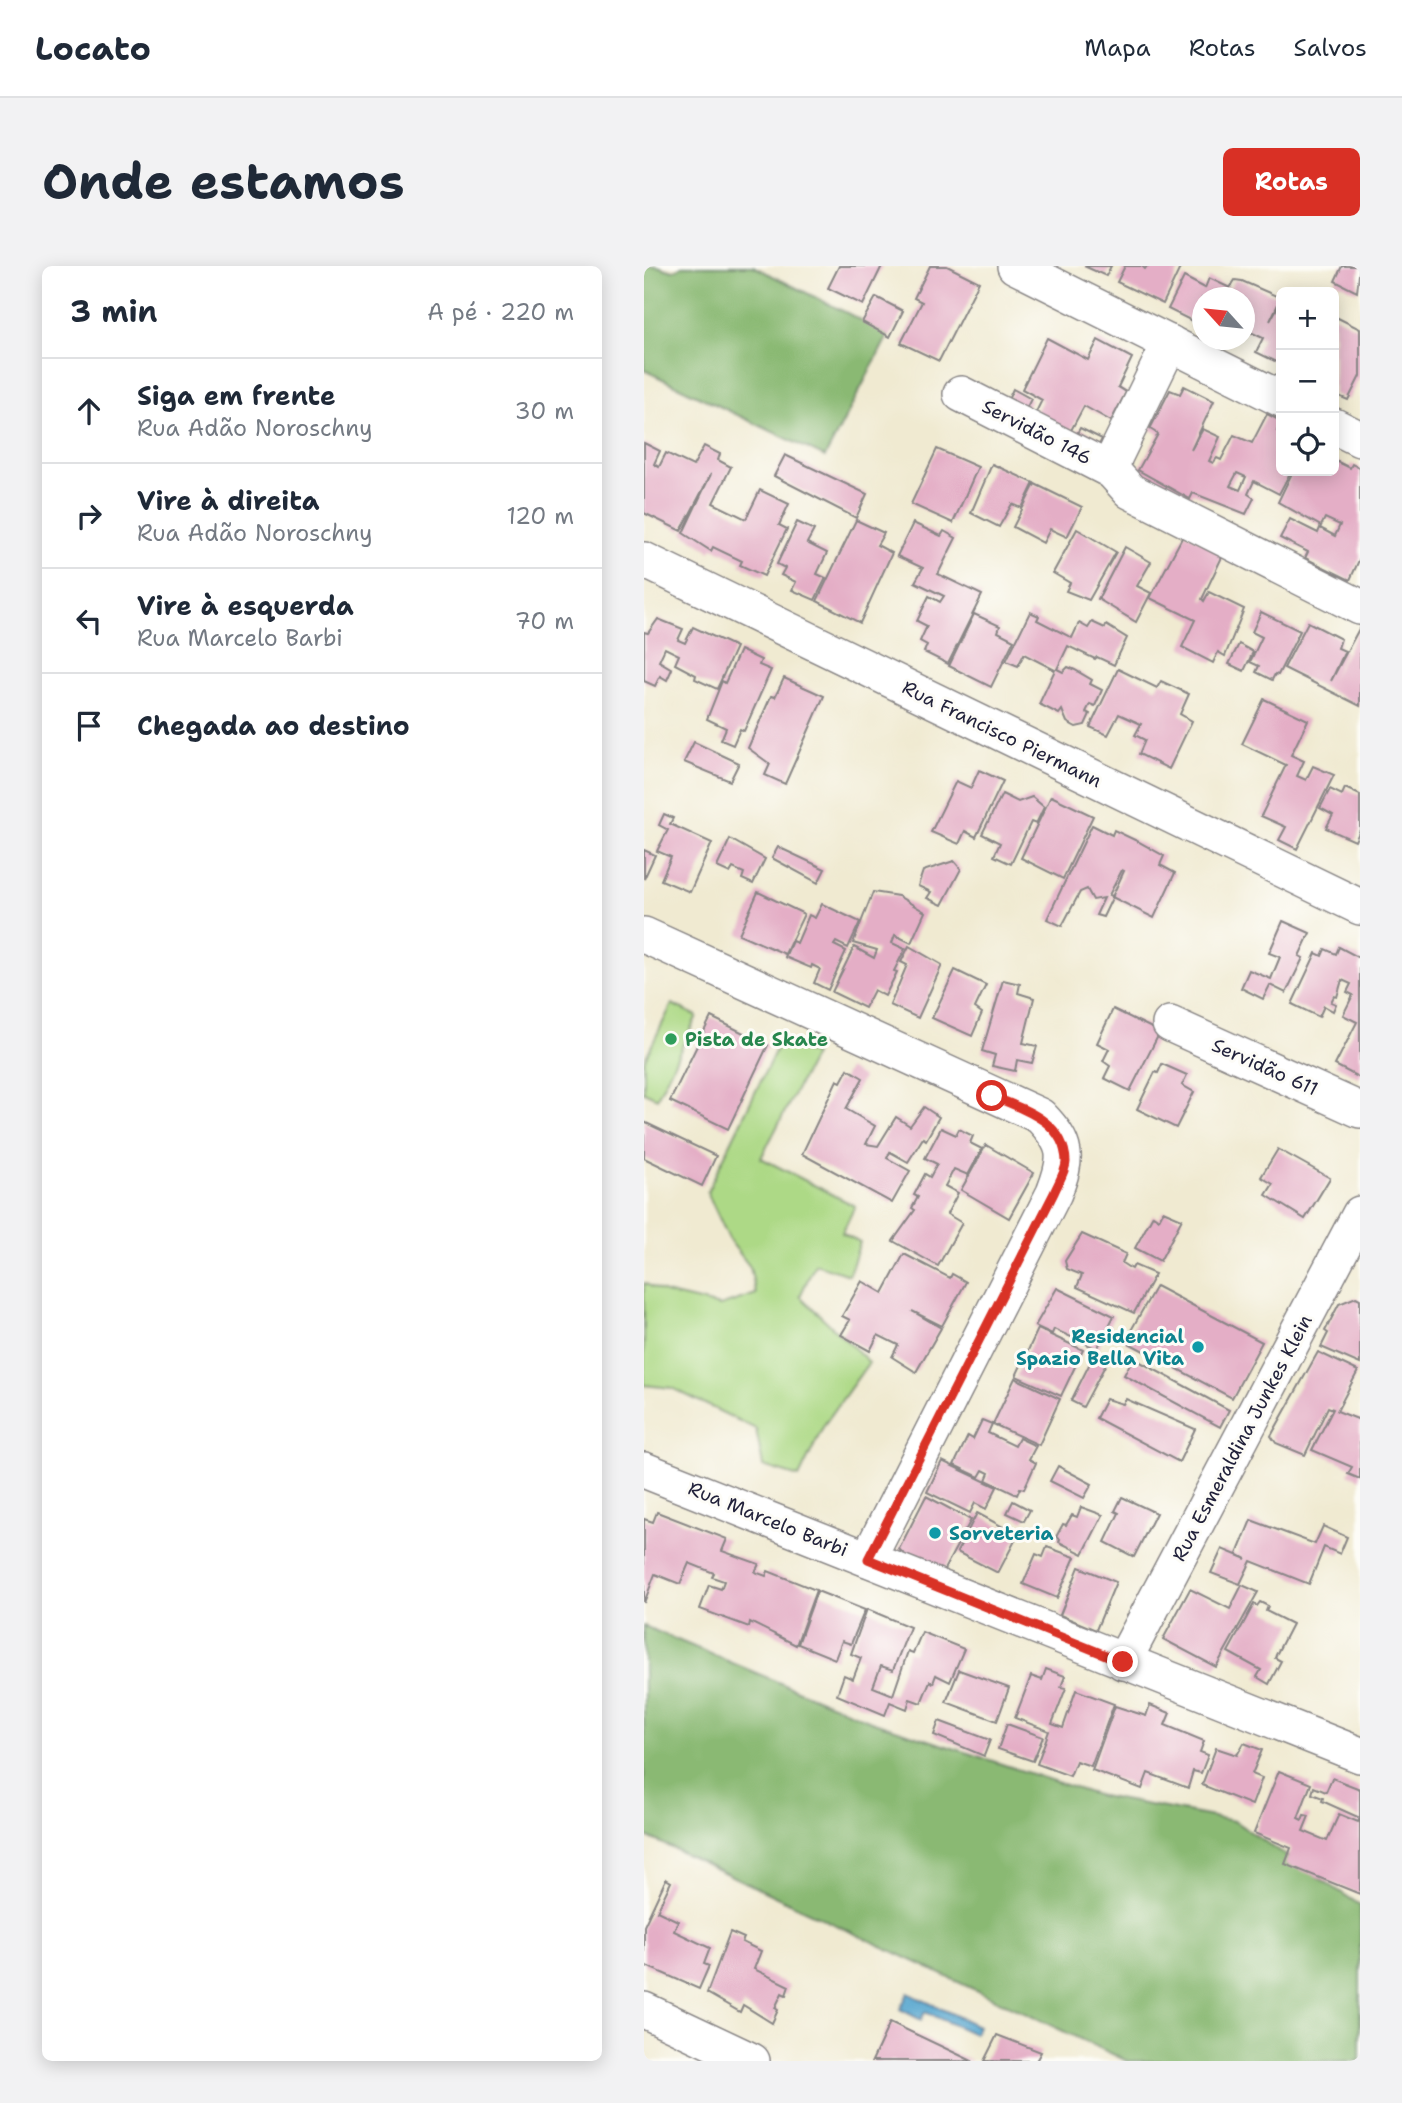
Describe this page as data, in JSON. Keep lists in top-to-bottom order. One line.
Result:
{"streets":{"street":["Servidão 146","Rua Francisco Piermann","Servidão 611","Rua Esmeraldina Junkes Klein","Rua Marcelo Barbi"]},"crossings":[["Rua Esmeraldina Junkes Klein","Rua Marcelo Barbi"]],"places":["Pista de Skate","Residencial Spazio Bella Vita","Sorveteria"],"north":"top left","page":{"header":"Locato","nav":["Mapa","Rotas","Salvos"],"buttons":"Rotas","title":"Onde estamos","heading":["3 min","A pé · 220 m"],"map_buttons":["+","−"],"list":[["Siga em frente","Rua Adão Noroschny","30 m"],["Vire à direita","Rua Adão Noroschny","120 m"],["Vire à esquerda","Rua Marcelo Barbi","70 m"],"Chegada ao destino"]}}
